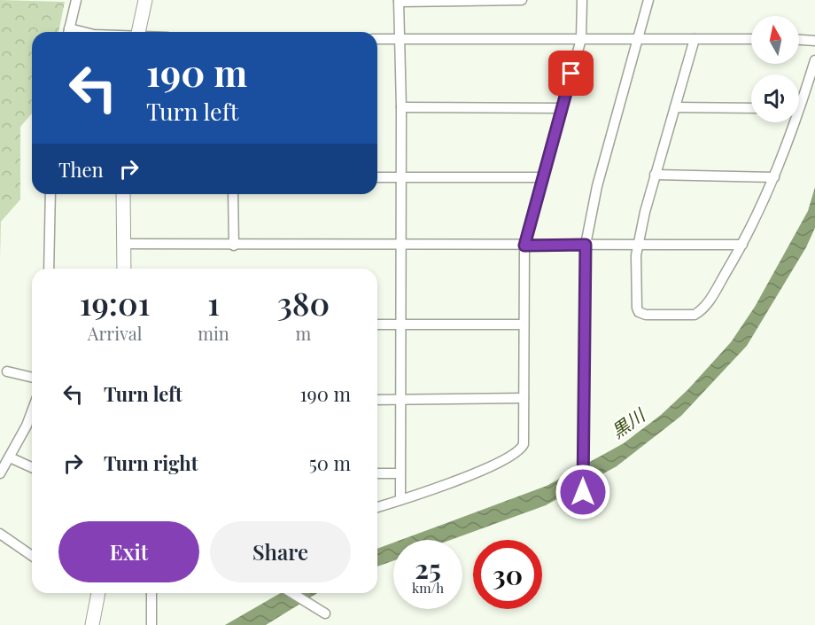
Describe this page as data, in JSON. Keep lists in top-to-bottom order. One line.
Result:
{"water":["黒川"],"north":"top","page":{"turn":["190 m","Turn left"],"then":"Then","eta":["19:01","Arrival","1","min","380","m"],"list":[{"name":"Turn left","value":"190 m"},{"name":"Turn right","value":"50 m"}],"buttons":["Exit","Share"],"speed":"25 km/h","limit":"30"}}
